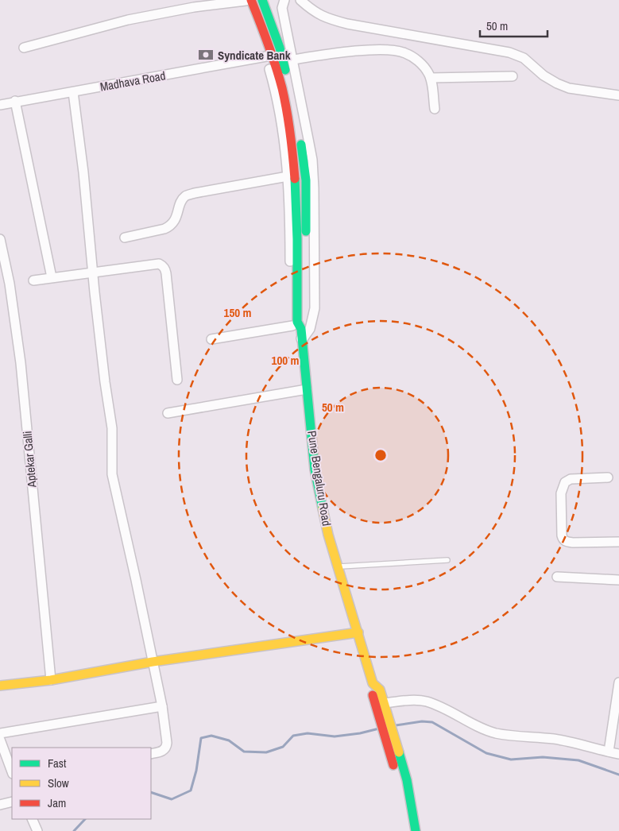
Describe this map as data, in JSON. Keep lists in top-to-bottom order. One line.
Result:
{"streets":{"main road":["Pune Bengaluru Road"],"street":["Madhava Road","Aptekar Galli"]},"places":{"bank":["Syndicate Bank"]},"legend":["Fast","Slow","Jam"],"scale_bar":"50 m","rings":["150 m","100 m","50 m"]}
